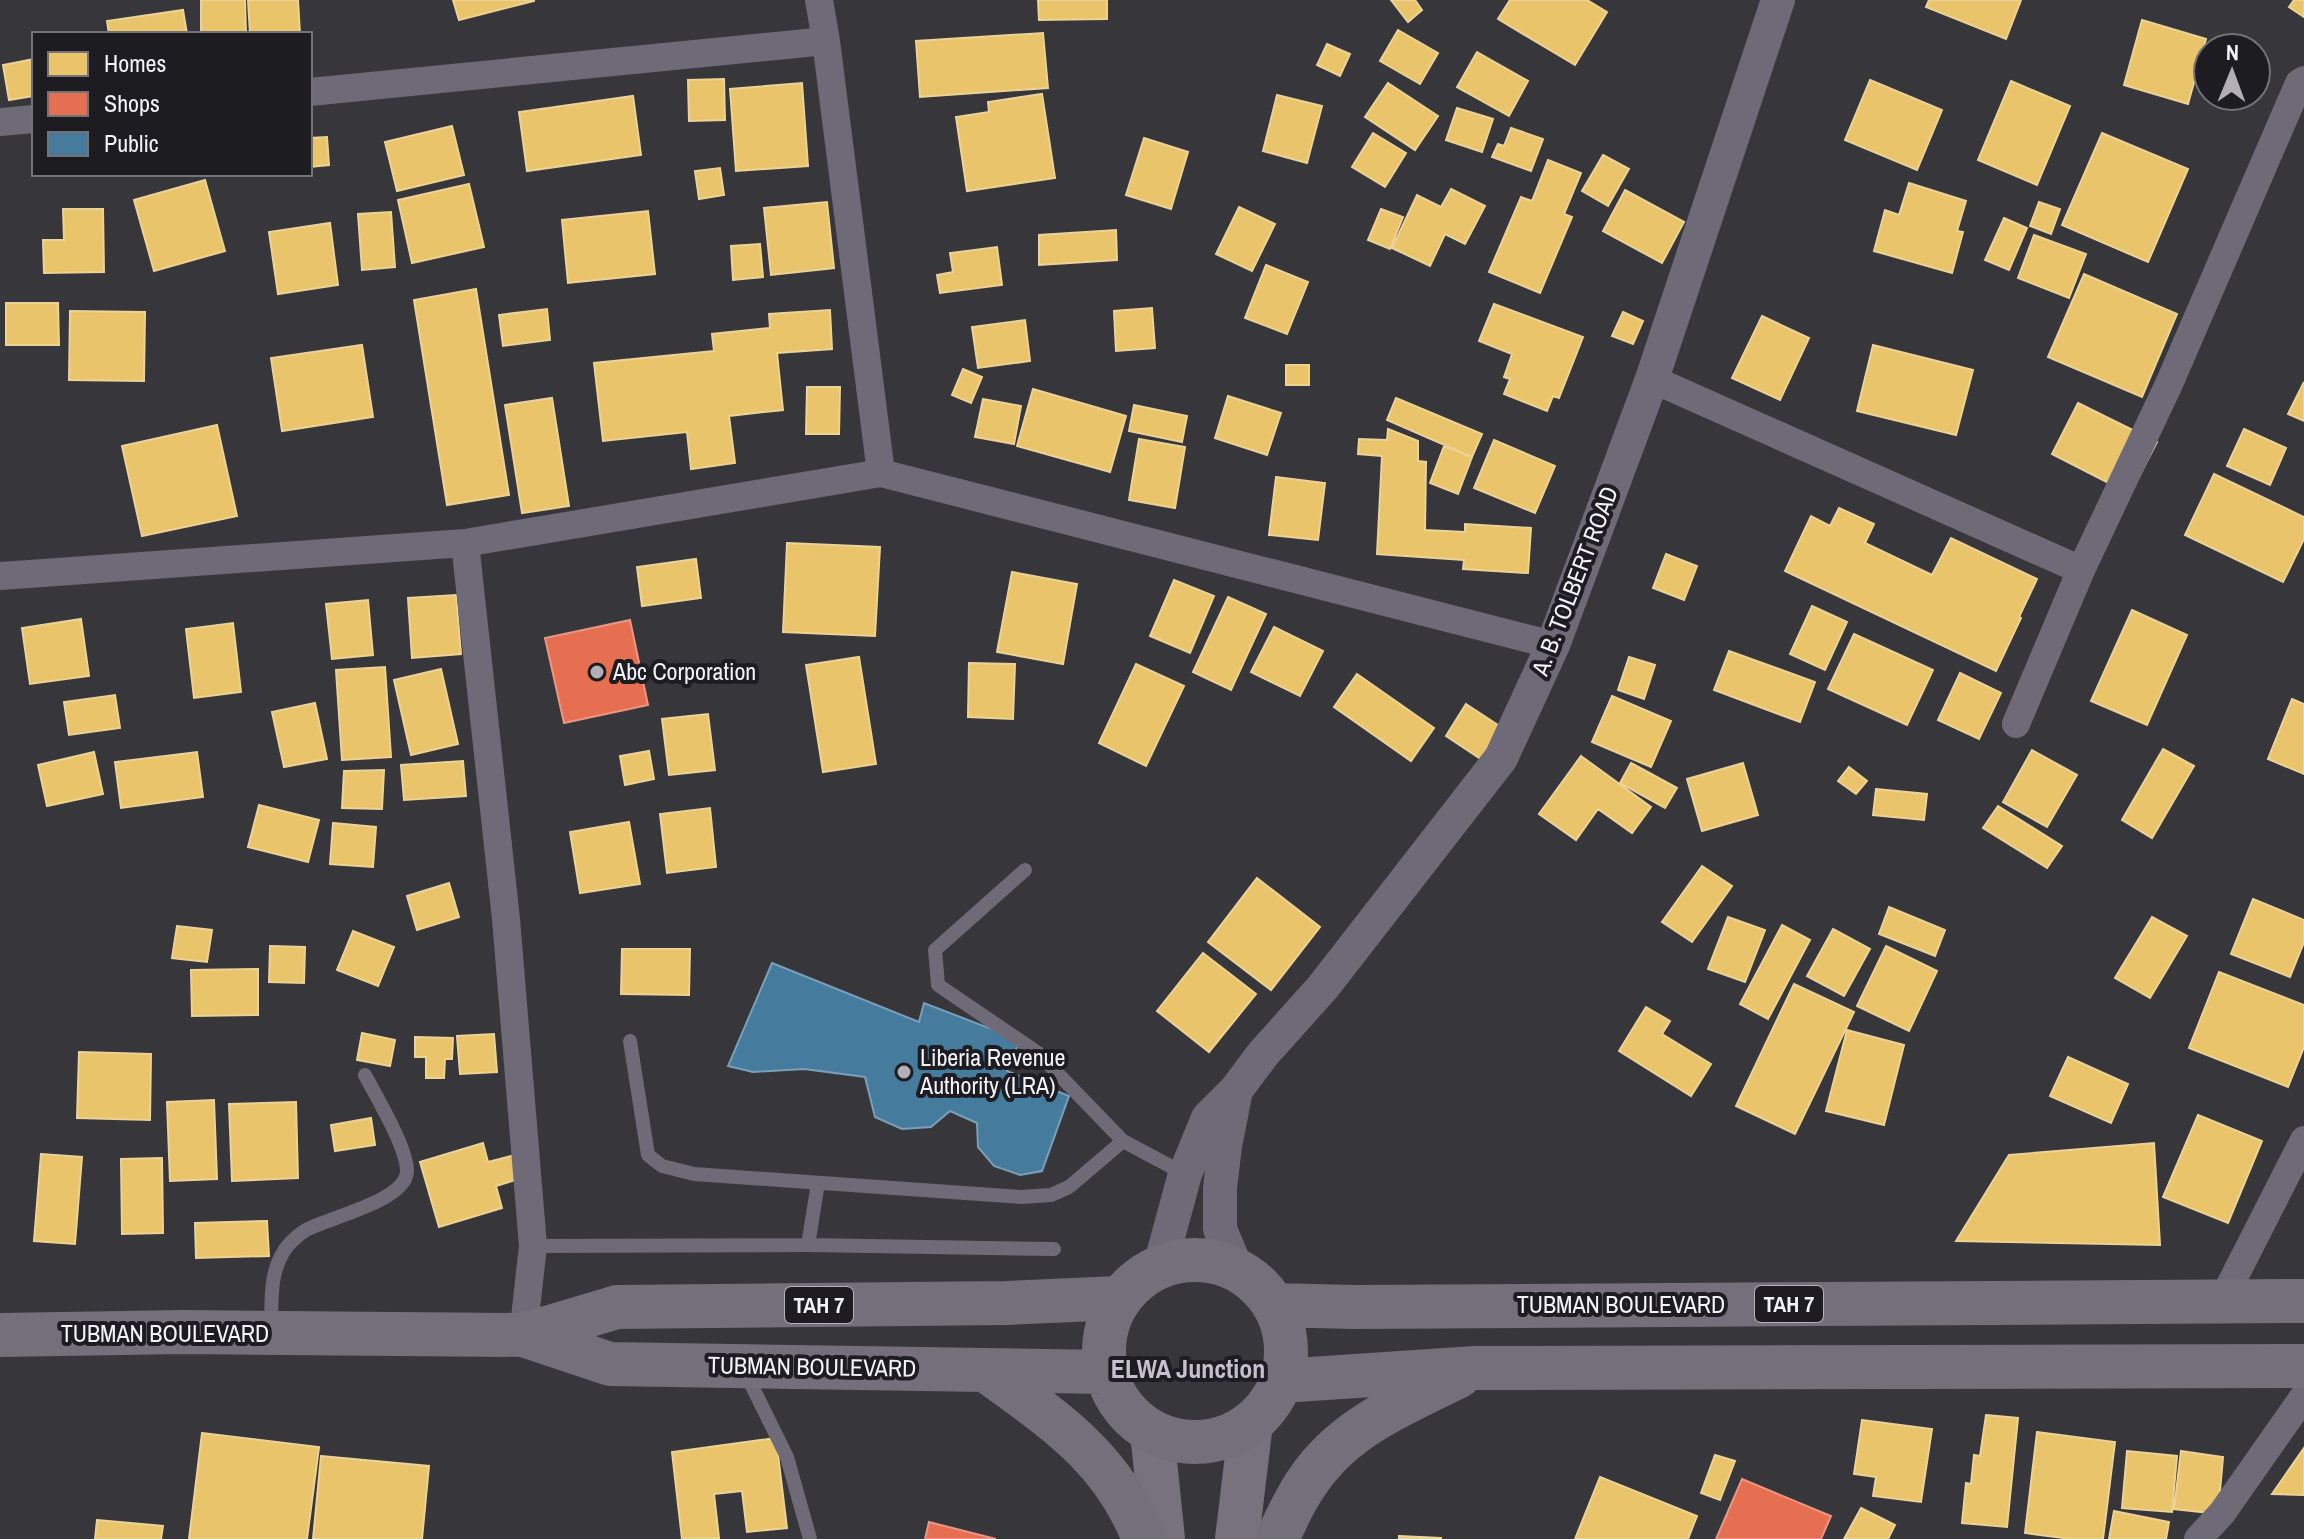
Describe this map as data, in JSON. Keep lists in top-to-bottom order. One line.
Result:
{"streets":{"highway":["TAH 7","TUBMAN BOULEVARD"],"street":["A. B. TOLBERT ROAD"]},"crossings":[["A. B. TOLBERT ROAD","TUBMAN BOULEVARD"]],"districts":["ELWA Junction"],"places":["Abc Corporation","Liberia Revenue Authority (LRA)"],"legend":["Homes","Shops","Public"],"north":"top"}
